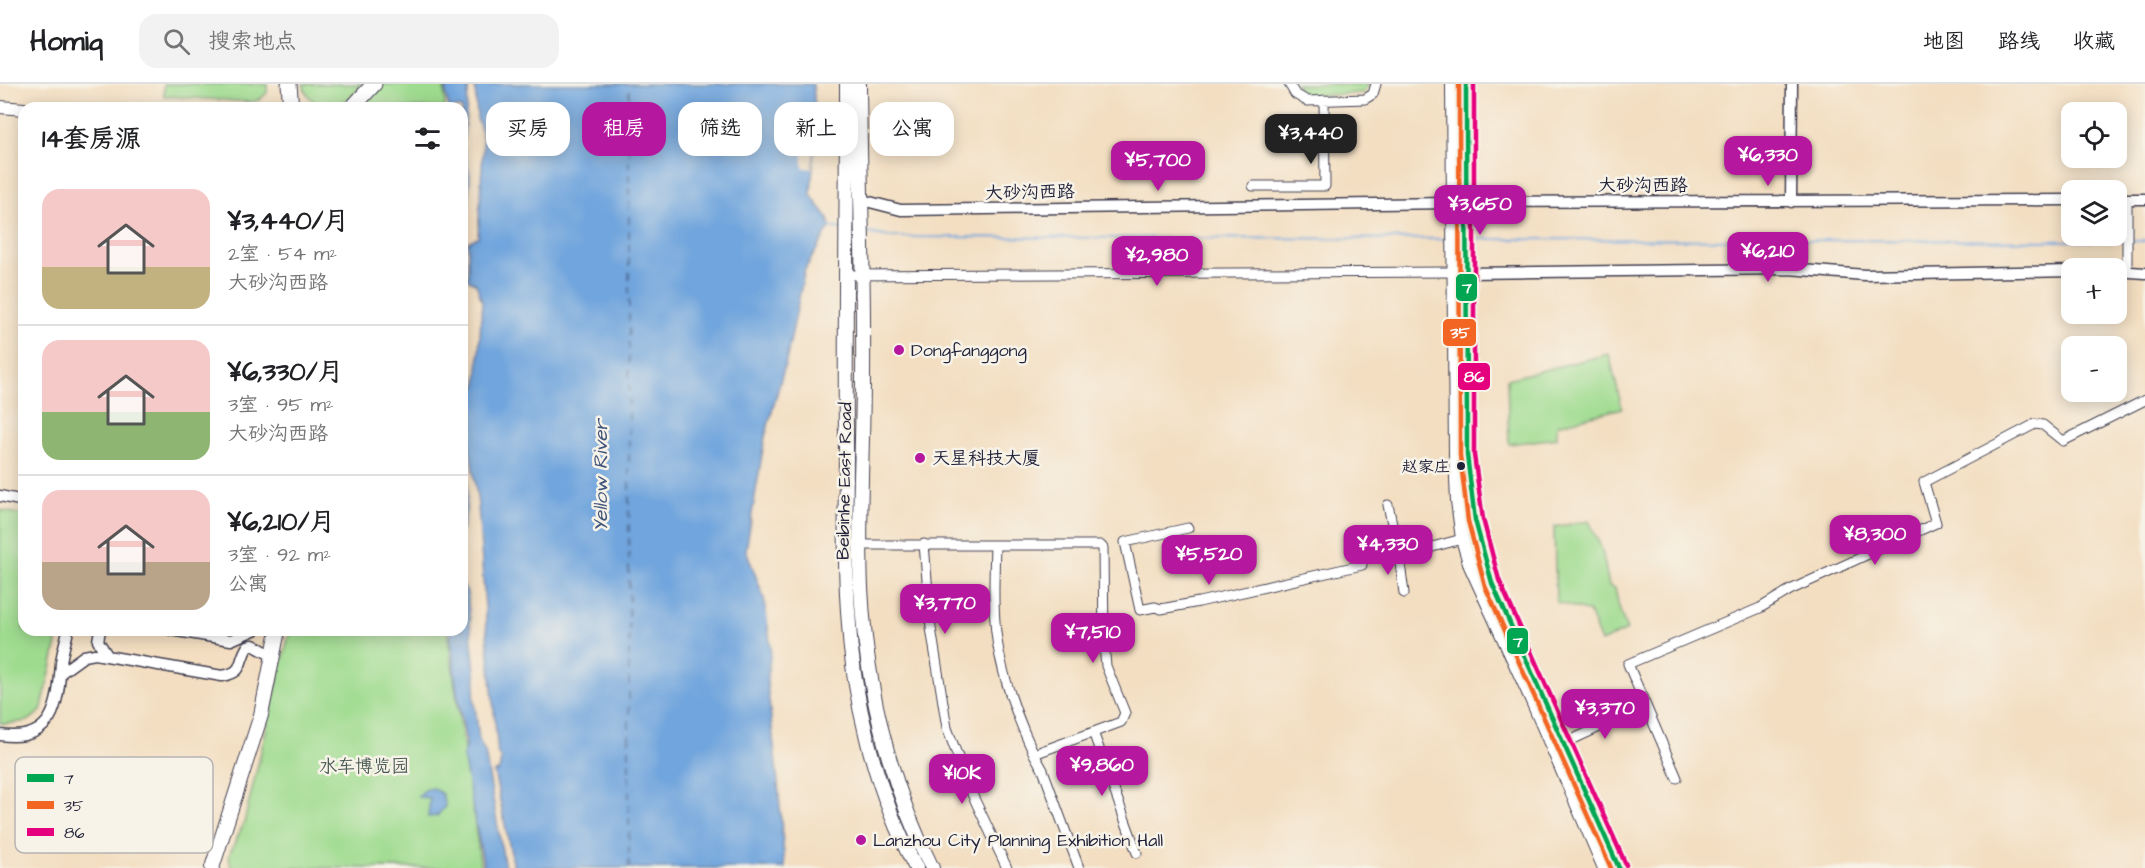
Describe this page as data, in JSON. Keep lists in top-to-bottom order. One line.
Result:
{"streets":{"main road":["Beibinhe East Road"],"street":["大砂沟西路"]},"crossings":[["大砂沟西路","Beibinhe East Road"]],"water":["Yellow River"],"parks":["水车博览园"],"places":["Dongfanggong","天星科技大厦","赵家庄","Lanzhou City Planning Exhibition Hall"],"lines":["transit line 7","transit line 35","transit line 86"],"legend":["7","35","86"],"page":{"header":"Homiq","search":"搜索地点","nav":["地图","路线","收藏"],"map_buttons":["+","−"],"chip":["买房","租房","筛选","新上","公寓"],"heading":"14套房源","price":["¥3,440","¥6,330","¥5,700","¥3,650","¥6,210","¥2,980","¥8,300","¥4,330","¥5,520","¥3,770","¥7,510","¥3,370","¥9,860","¥10K"],"list":[{"name":"¥3,440/月","note":"2室 · 54 m² · 大砂沟西路"},{"name":"¥6,330/月","note":"3室 · 95 m² · 大砂沟西路"},{"name":"¥6,210/月","note":"3室 · 92 m² · 公寓"}]}}
